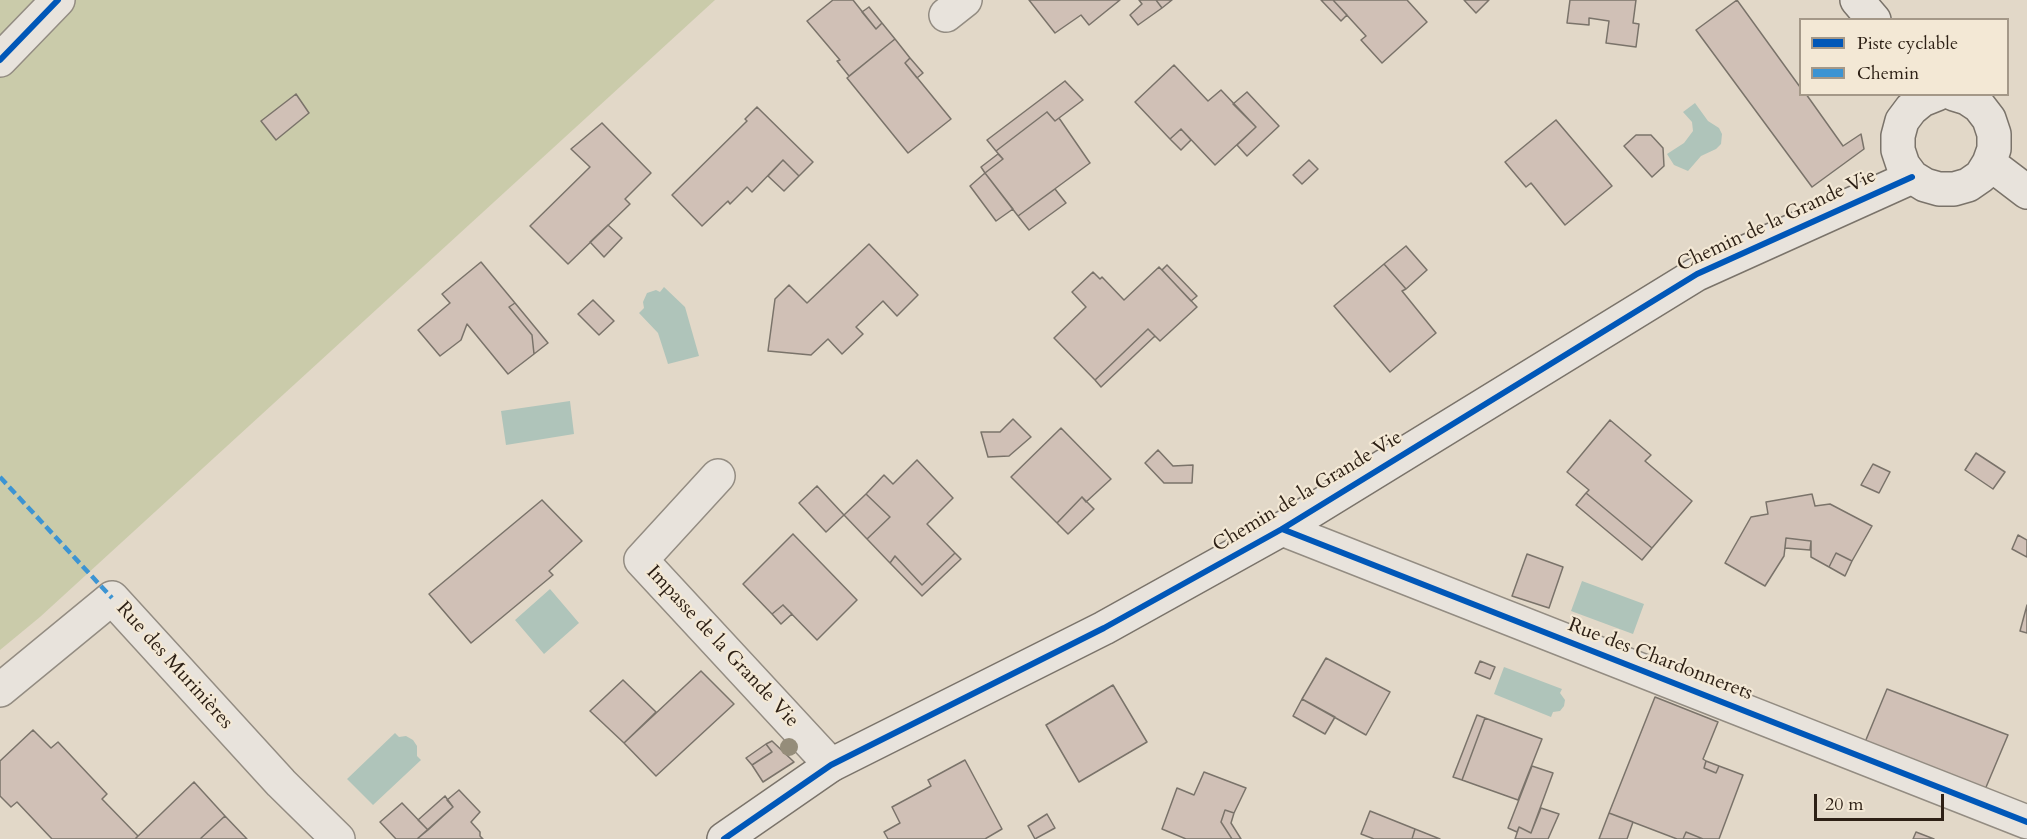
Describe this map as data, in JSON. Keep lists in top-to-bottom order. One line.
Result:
{"streets":{"street":["Chemin de la Grande Vie","Impasse de la Grande Vie","Rue des Chardonnerets","Rue des Murinières"]},"crossings":[["Chemin de la Grande Vie","Impasse de la Grande Vie"],["Chemin de la Grande Vie","Rue des Chardonnerets"]],"legend":["Piste cyclable","Chemin"],"scale_bar":"20 m"}
